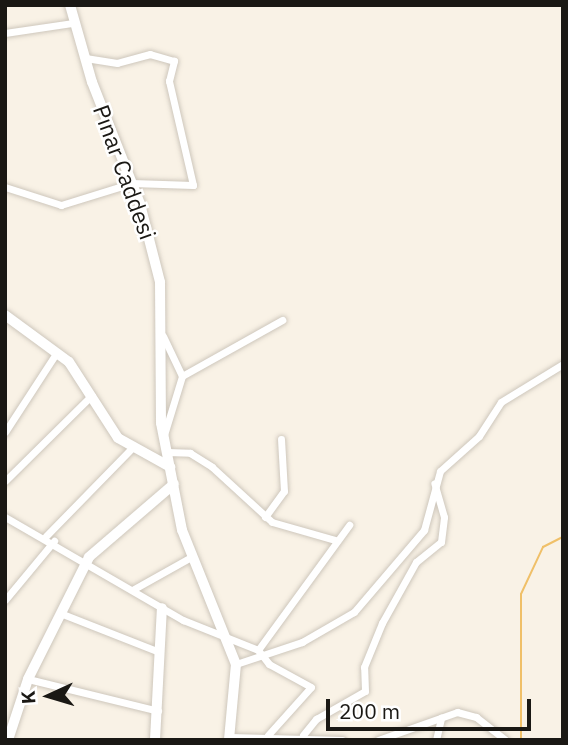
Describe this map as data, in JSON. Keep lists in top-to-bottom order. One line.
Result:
{"streets":{"street":["Pınar Caddesi"]},"scale_bar":"200 m","north":"left"}
